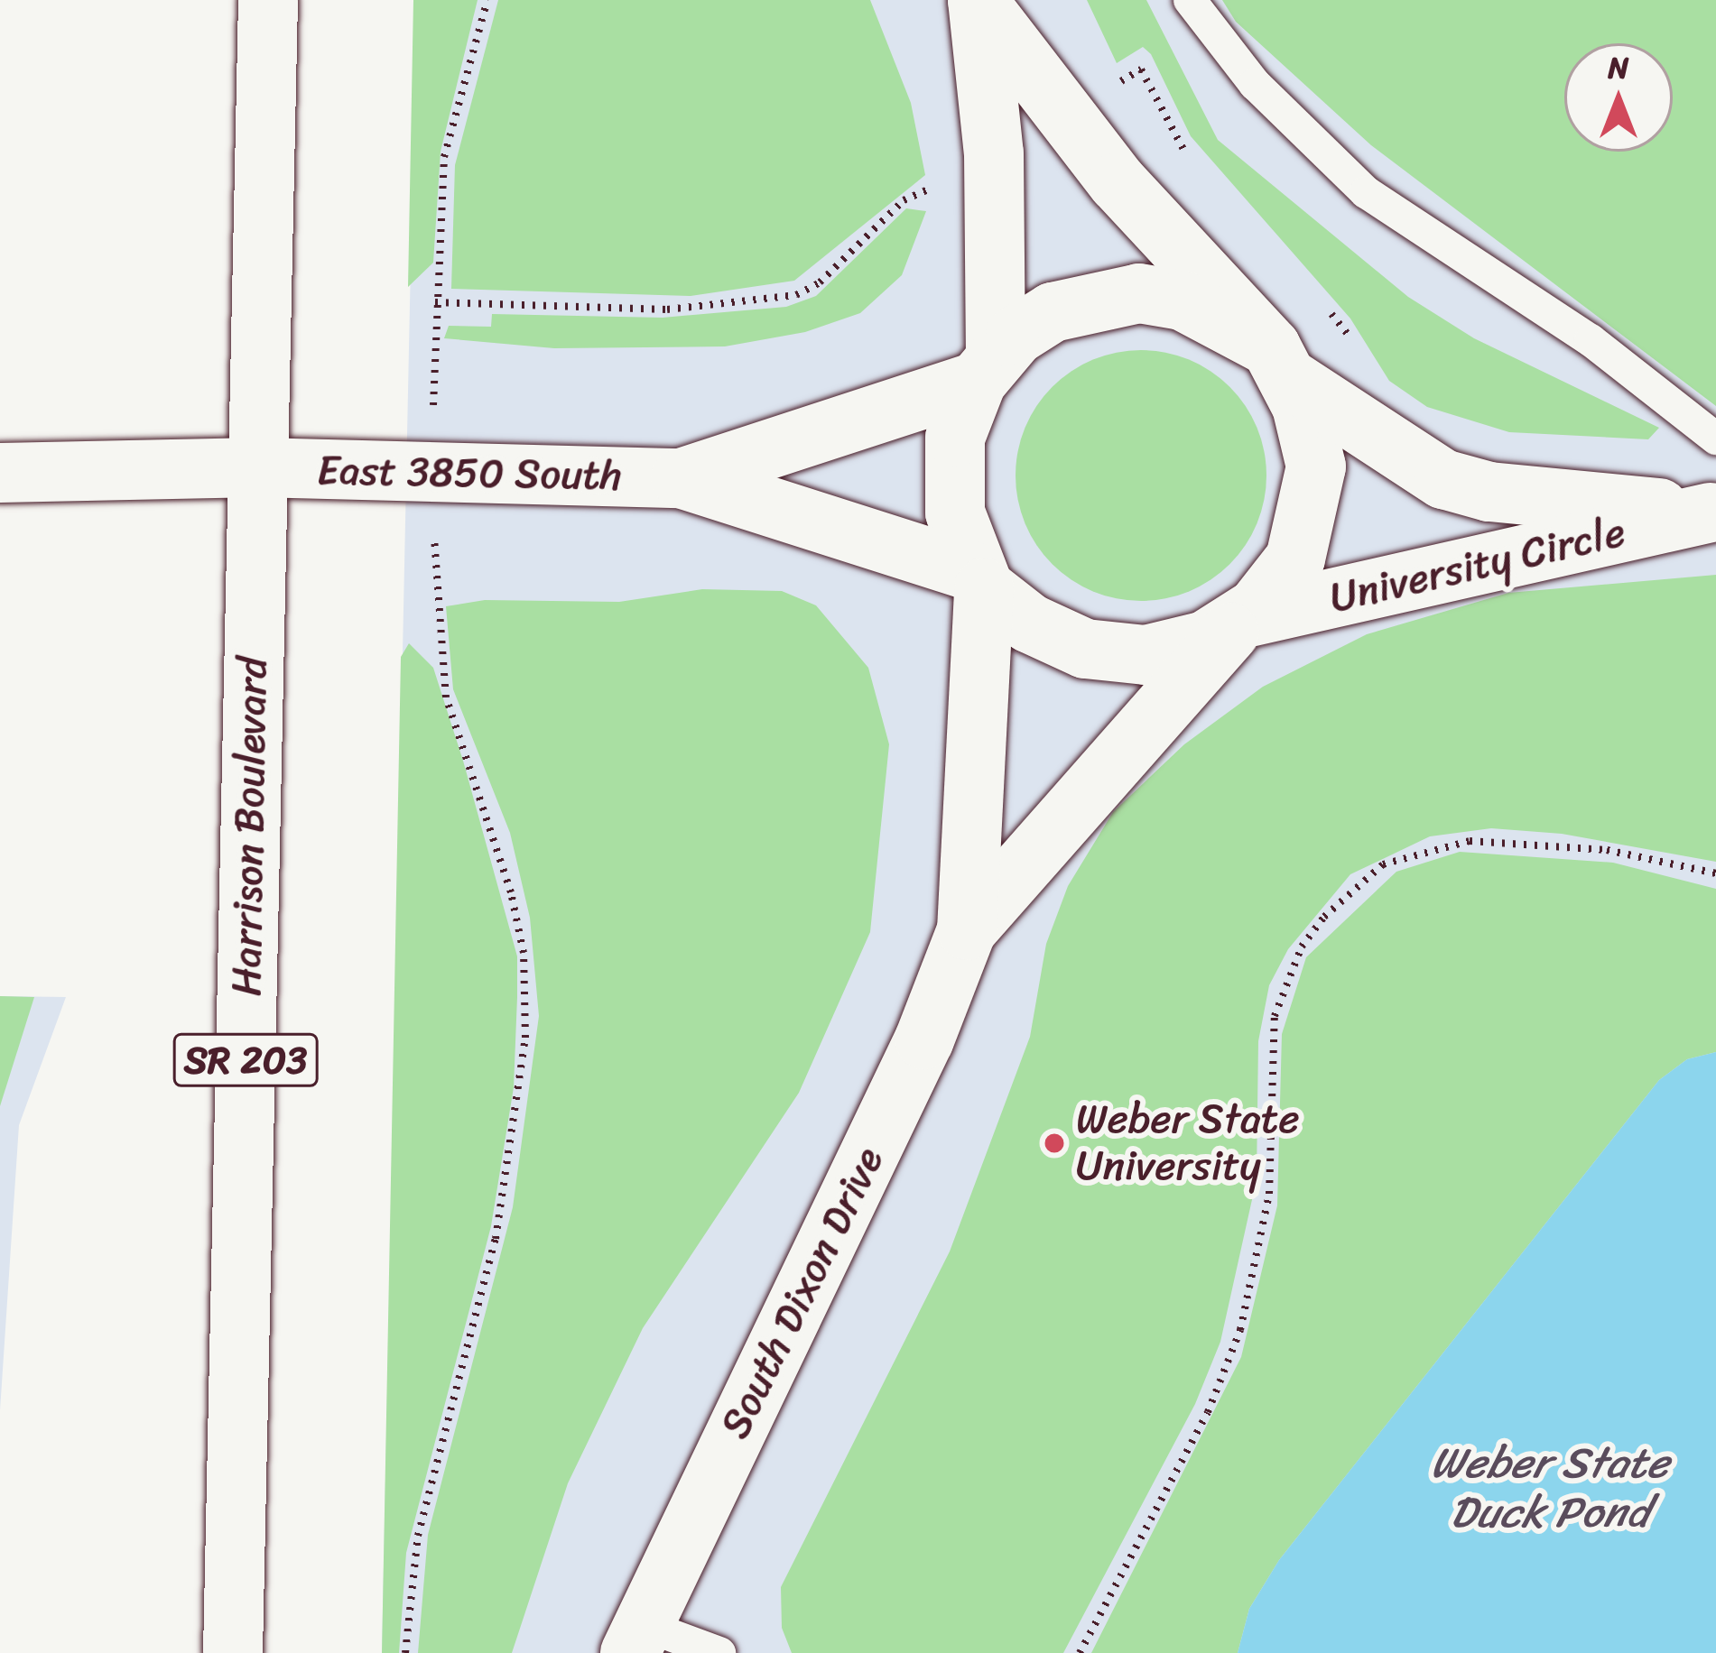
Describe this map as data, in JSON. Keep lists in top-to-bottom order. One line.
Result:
{"streets":{"street":["East 3850 South","University Circle","Harrison Boulevard","SR 203","South Dixon Drive"]},"crossings":[["East 3850 South","University Circle"],["East 3850 South","Harrison Boulevard"],["East 3850 South","South Dixon Drive"],["University Circle","South Dixon Drive"]],"water":["Weber State Duck Pond"],"places":["Weber State University"],"north":"top"}
